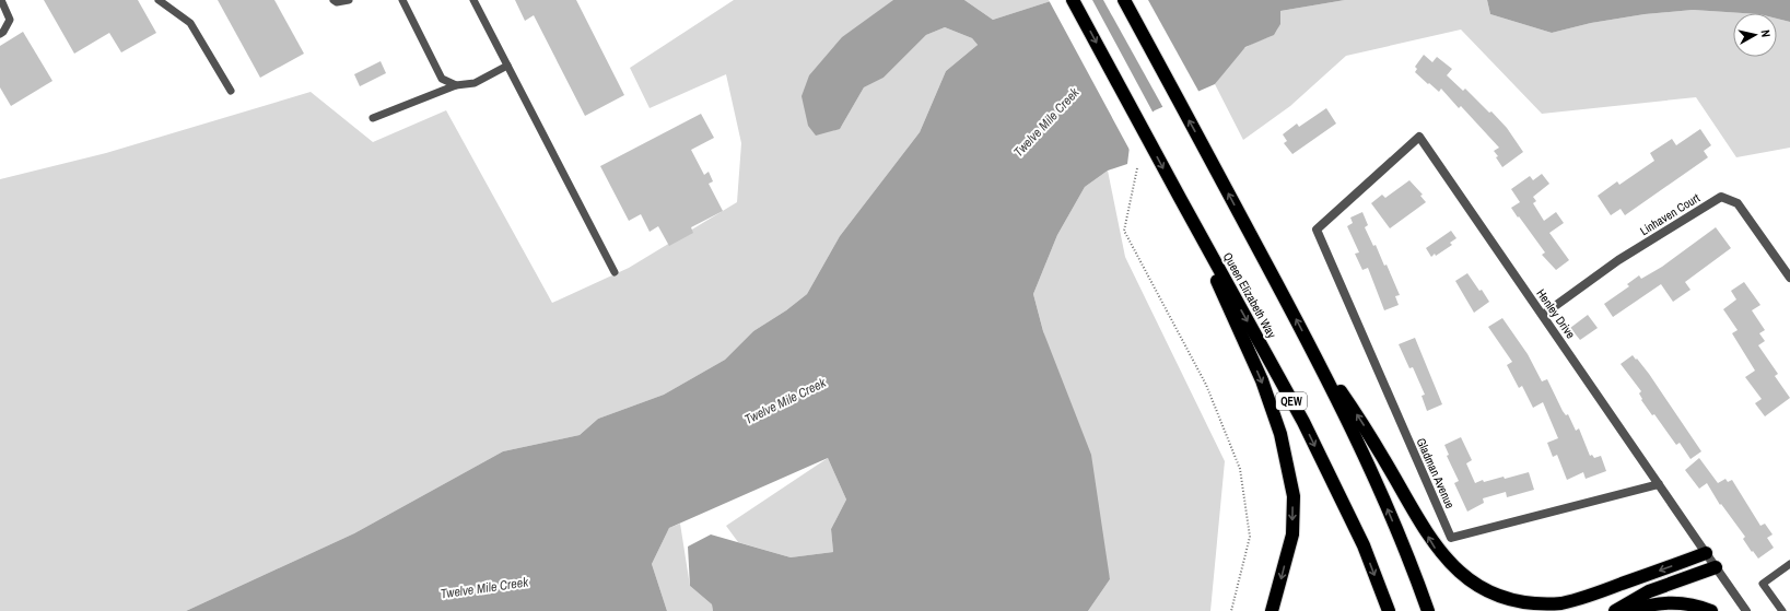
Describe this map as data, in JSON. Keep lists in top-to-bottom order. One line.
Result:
{"streets":{"highway":["Queen Elizabeth Way","QEW"],"street":["Linhaven Court","Henley Drive","Gladman Avenue"]},"crossings":[["Linhaven Court","Henley Drive"],["Henley Drive","Gladman Avenue"]],"water":["Twelve Mile Creek"],"north":"right"}
